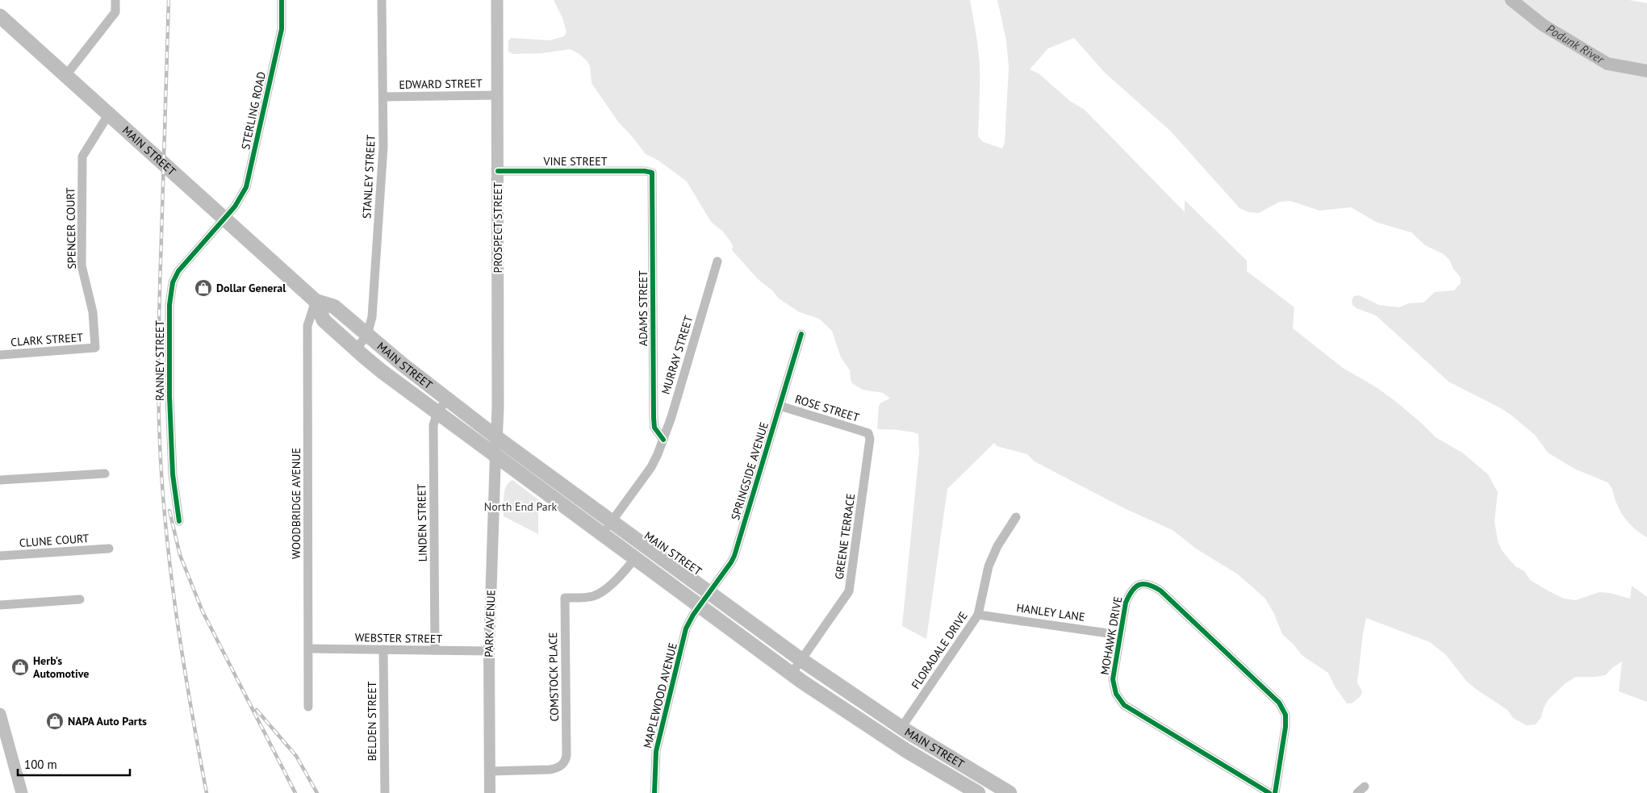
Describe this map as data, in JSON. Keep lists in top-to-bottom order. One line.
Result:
{"streets":{"highway":["MAIN STREET"],"main road":["PROSPECT STREET"],"street":["EDWARD STREET","STERLING ROAD","VINE STREET","STANLEY STREET","SPENCER COURT","ADAMS STREET","CLARK STREET","MURRAY STREET","RANNEY STREET","ROSE STREET","SPRINGSIDE AVENUE","WOODBRIDGE AVENUE","LINDEN STREET","GREENE TERRACE","CLUNE COURT","HANLEY LANE","PARK AVENUE","MOHAWK DRIVE","WEBSTER STREET","FLORADALE DRIVE","COMSTOCK PLACE","MAPLEWOOD AVENUE","BELDEN STREET"]},"crossings":[["EDWARD STREET","STANLEY STREET"],["EDWARD STREET","PROSPECT STREET"],["STERLING ROAD","MAIN STREET"],["STERLING ROAD","RANNEY STREET"],["MAIN STREET","STANLEY STREET"],["MAIN STREET","PROSPECT STREET"],["MAIN STREET","SPENCER COURT"],["MAIN STREET","MURRAY STREET"],["MAIN STREET","RANNEY STREET"],["MAIN STREET","SPRINGSIDE AVENUE"],["MAIN STREET","WOODBRIDGE AVENUE"],["MAIN STREET","LINDEN STREET"],["MAIN STREET","GREENE TERRACE"],["MAIN STREET","PARK AVENUE"],["MAIN STREET","FLORADALE DRIVE"],["MAIN STREET","COMSTOCK PLACE"],["MAIN STREET","MAPLEWOOD AVENUE"],["VINE STREET","PROSPECT STREET"],["VINE STREET","ADAMS STREET"],["PROSPECT STREET","PARK AVENUE"],["SPENCER COURT","CLARK STREET"],["ADAMS STREET","MURRAY STREET"],["ROSE STREET","SPRINGSIDE AVENUE"],["ROSE STREET","GREENE TERRACE"],["SPRINGSIDE AVENUE","MAPLEWOOD AVENUE"],["WOODBRIDGE AVENUE","WEBSTER STREET"],["LINDEN STREET","WEBSTER STREET"],["HANLEY LANE","MOHAWK DRIVE"],["HANLEY LANE","FLORADALE DRIVE"],["PARK AVENUE","WEBSTER STREET"],["PARK AVENUE","COMSTOCK PLACE"],["WEBSTER STREET","BELDEN STREET"]],"water":["Podunk River"],"parks":["North End Park"],"places":{"shop":["Dollar General","Herb's Automotive","NAPA Auto Parts"]},"scale_bar":"100 m"}
